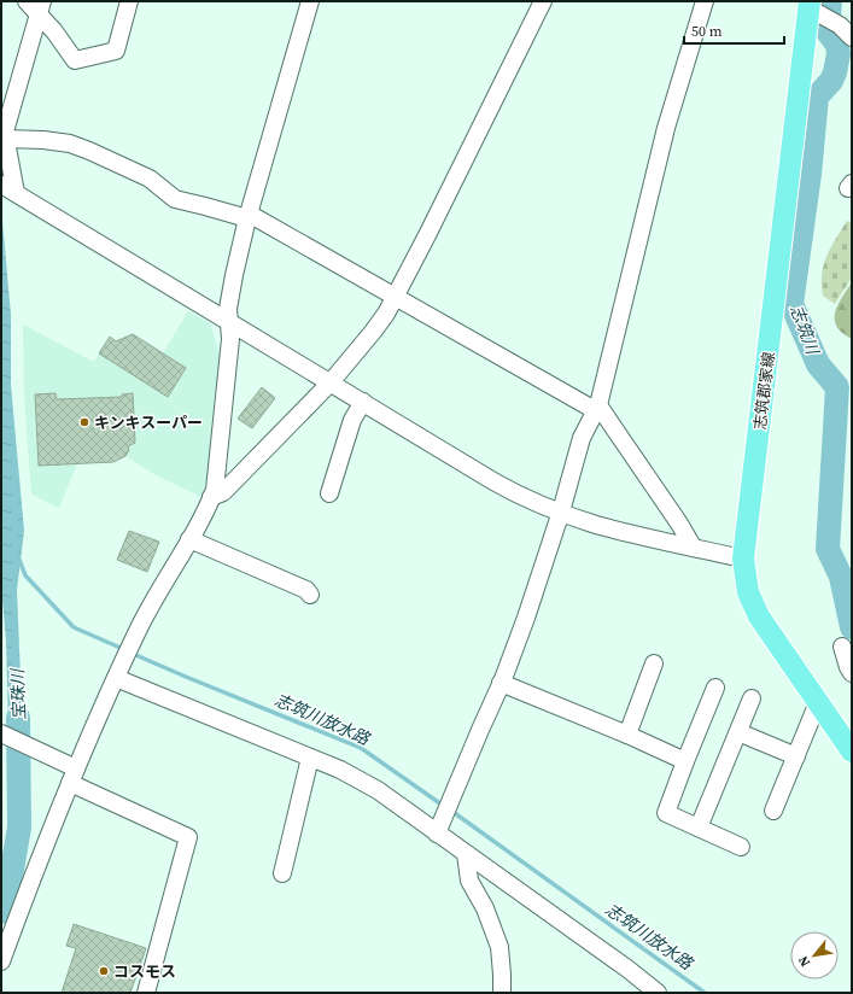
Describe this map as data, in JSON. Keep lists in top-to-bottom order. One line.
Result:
{"streets":{"main road":["志筑郡家線"]},"water":["志筑川","宝珠川","志筑川放水路"],"places":["キンキスーパー","コスモス"],"scale_bar":"50 m","north":"bottom left"}
